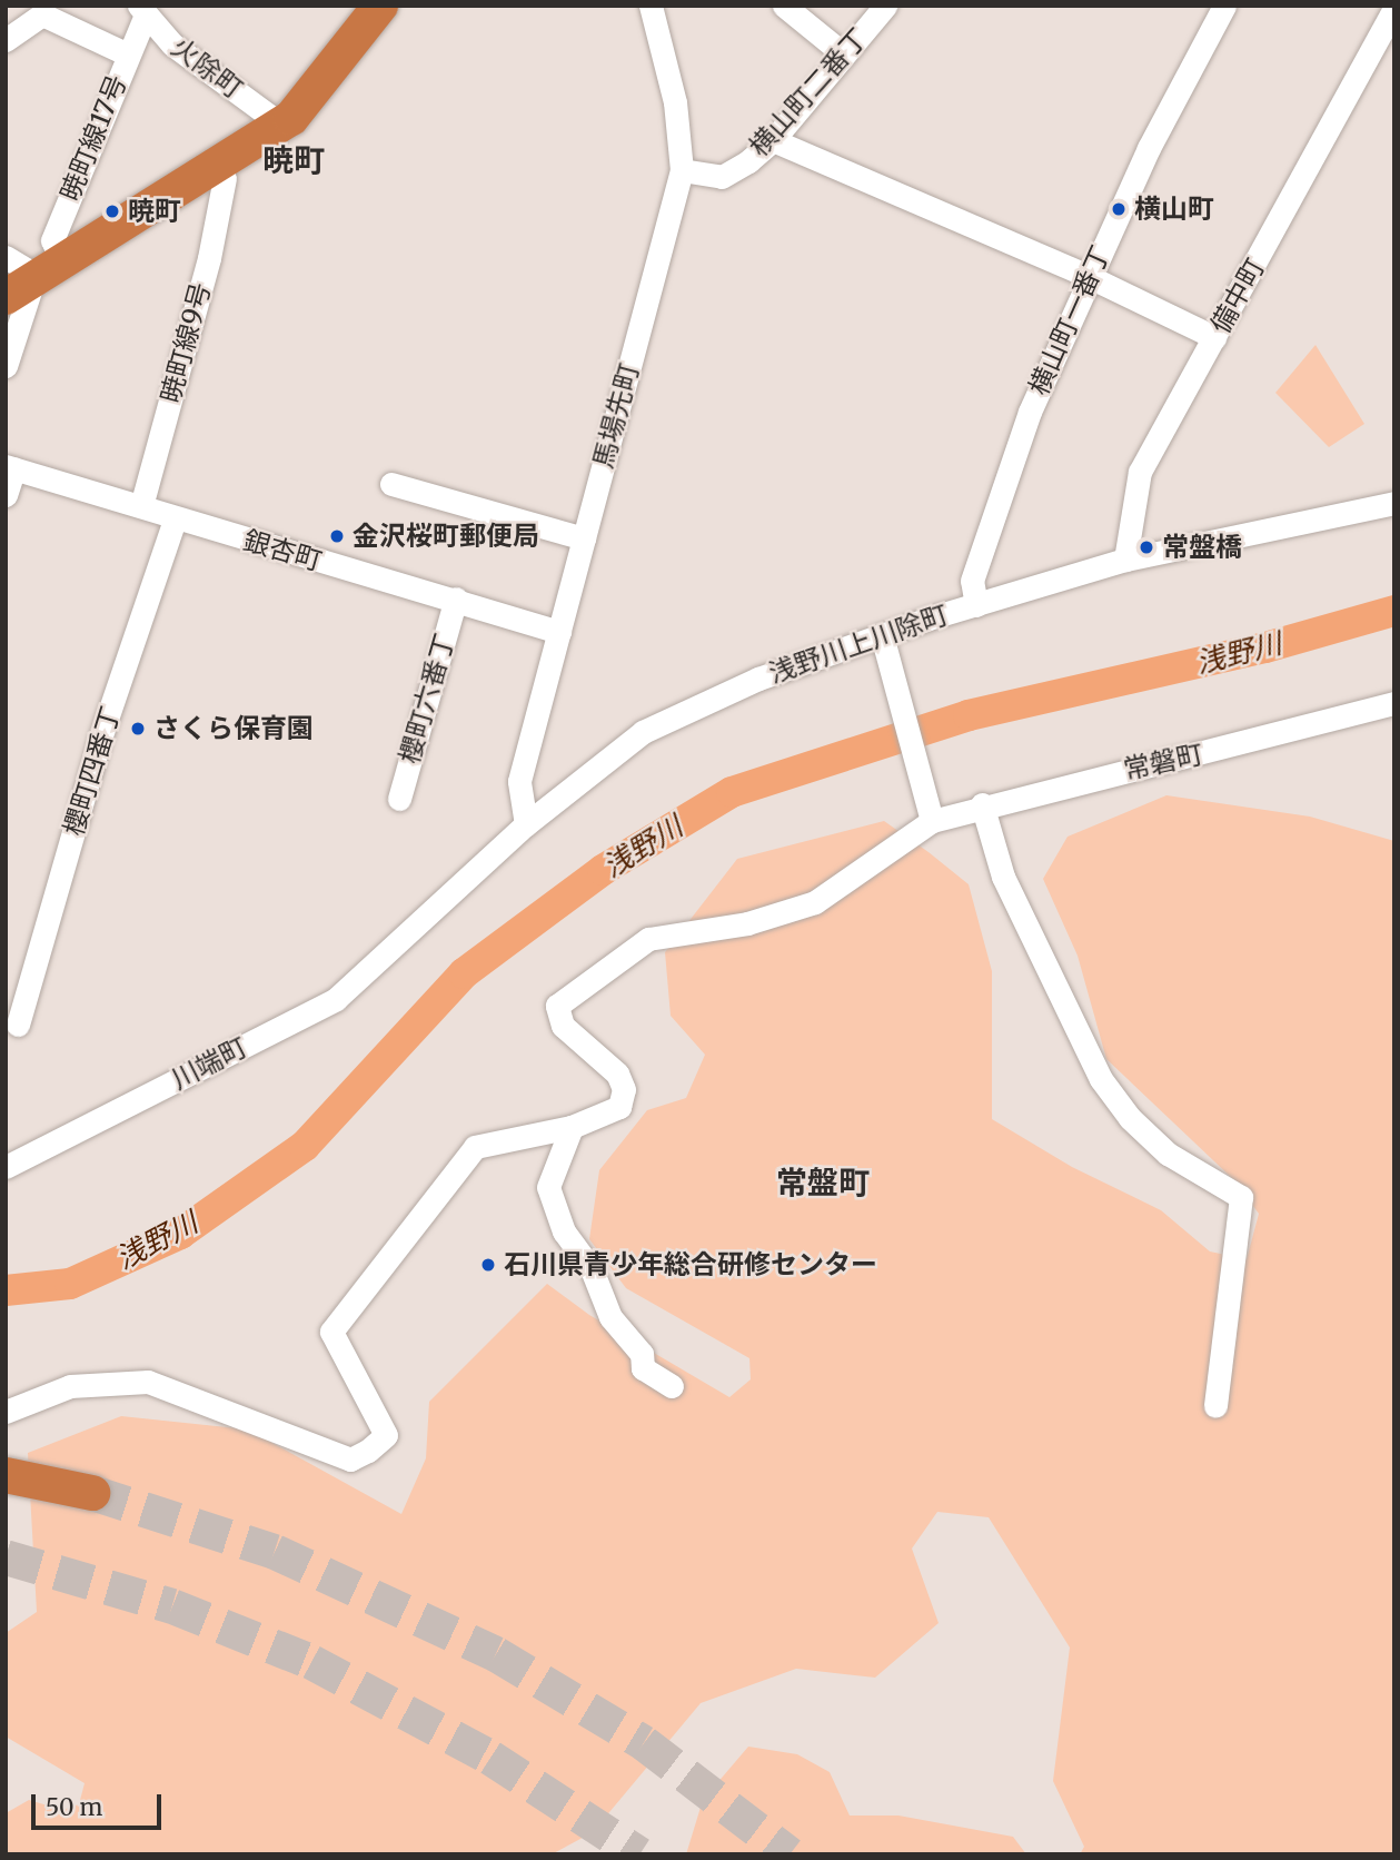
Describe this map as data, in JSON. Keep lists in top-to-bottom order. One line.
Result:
{"streets":{"street":["火除町","横山町二番丁","暁町線17号","備中町","横山町一番丁","暁町線9号","馬場先町","銀杏町","浅野川上川除町","櫻町六番丁","常磐町","櫻町四番丁","川端町"]},"crossings":[["火除町","暁町線17号"],["横山町二番丁","馬場先町"],["備中町","浅野川上川除町"],["横山町一番丁","浅野川上川除町"],["暁町線9号","銀杏町"],["馬場先町","銀杏町"],["馬場先町","浅野川上川除町"],["銀杏町","櫻町六番丁"],["銀杏町","櫻町四番丁"],["浅野川上川除町","川端町"]],"districts":["暁町","常盤町"],"water":["浅野川"],"places":["横山町","暁町","金沢桜町郵便局","常盤橋","さくら保育園","石川県青少年総合研修センター"],"scale_bar":"50 m"}
